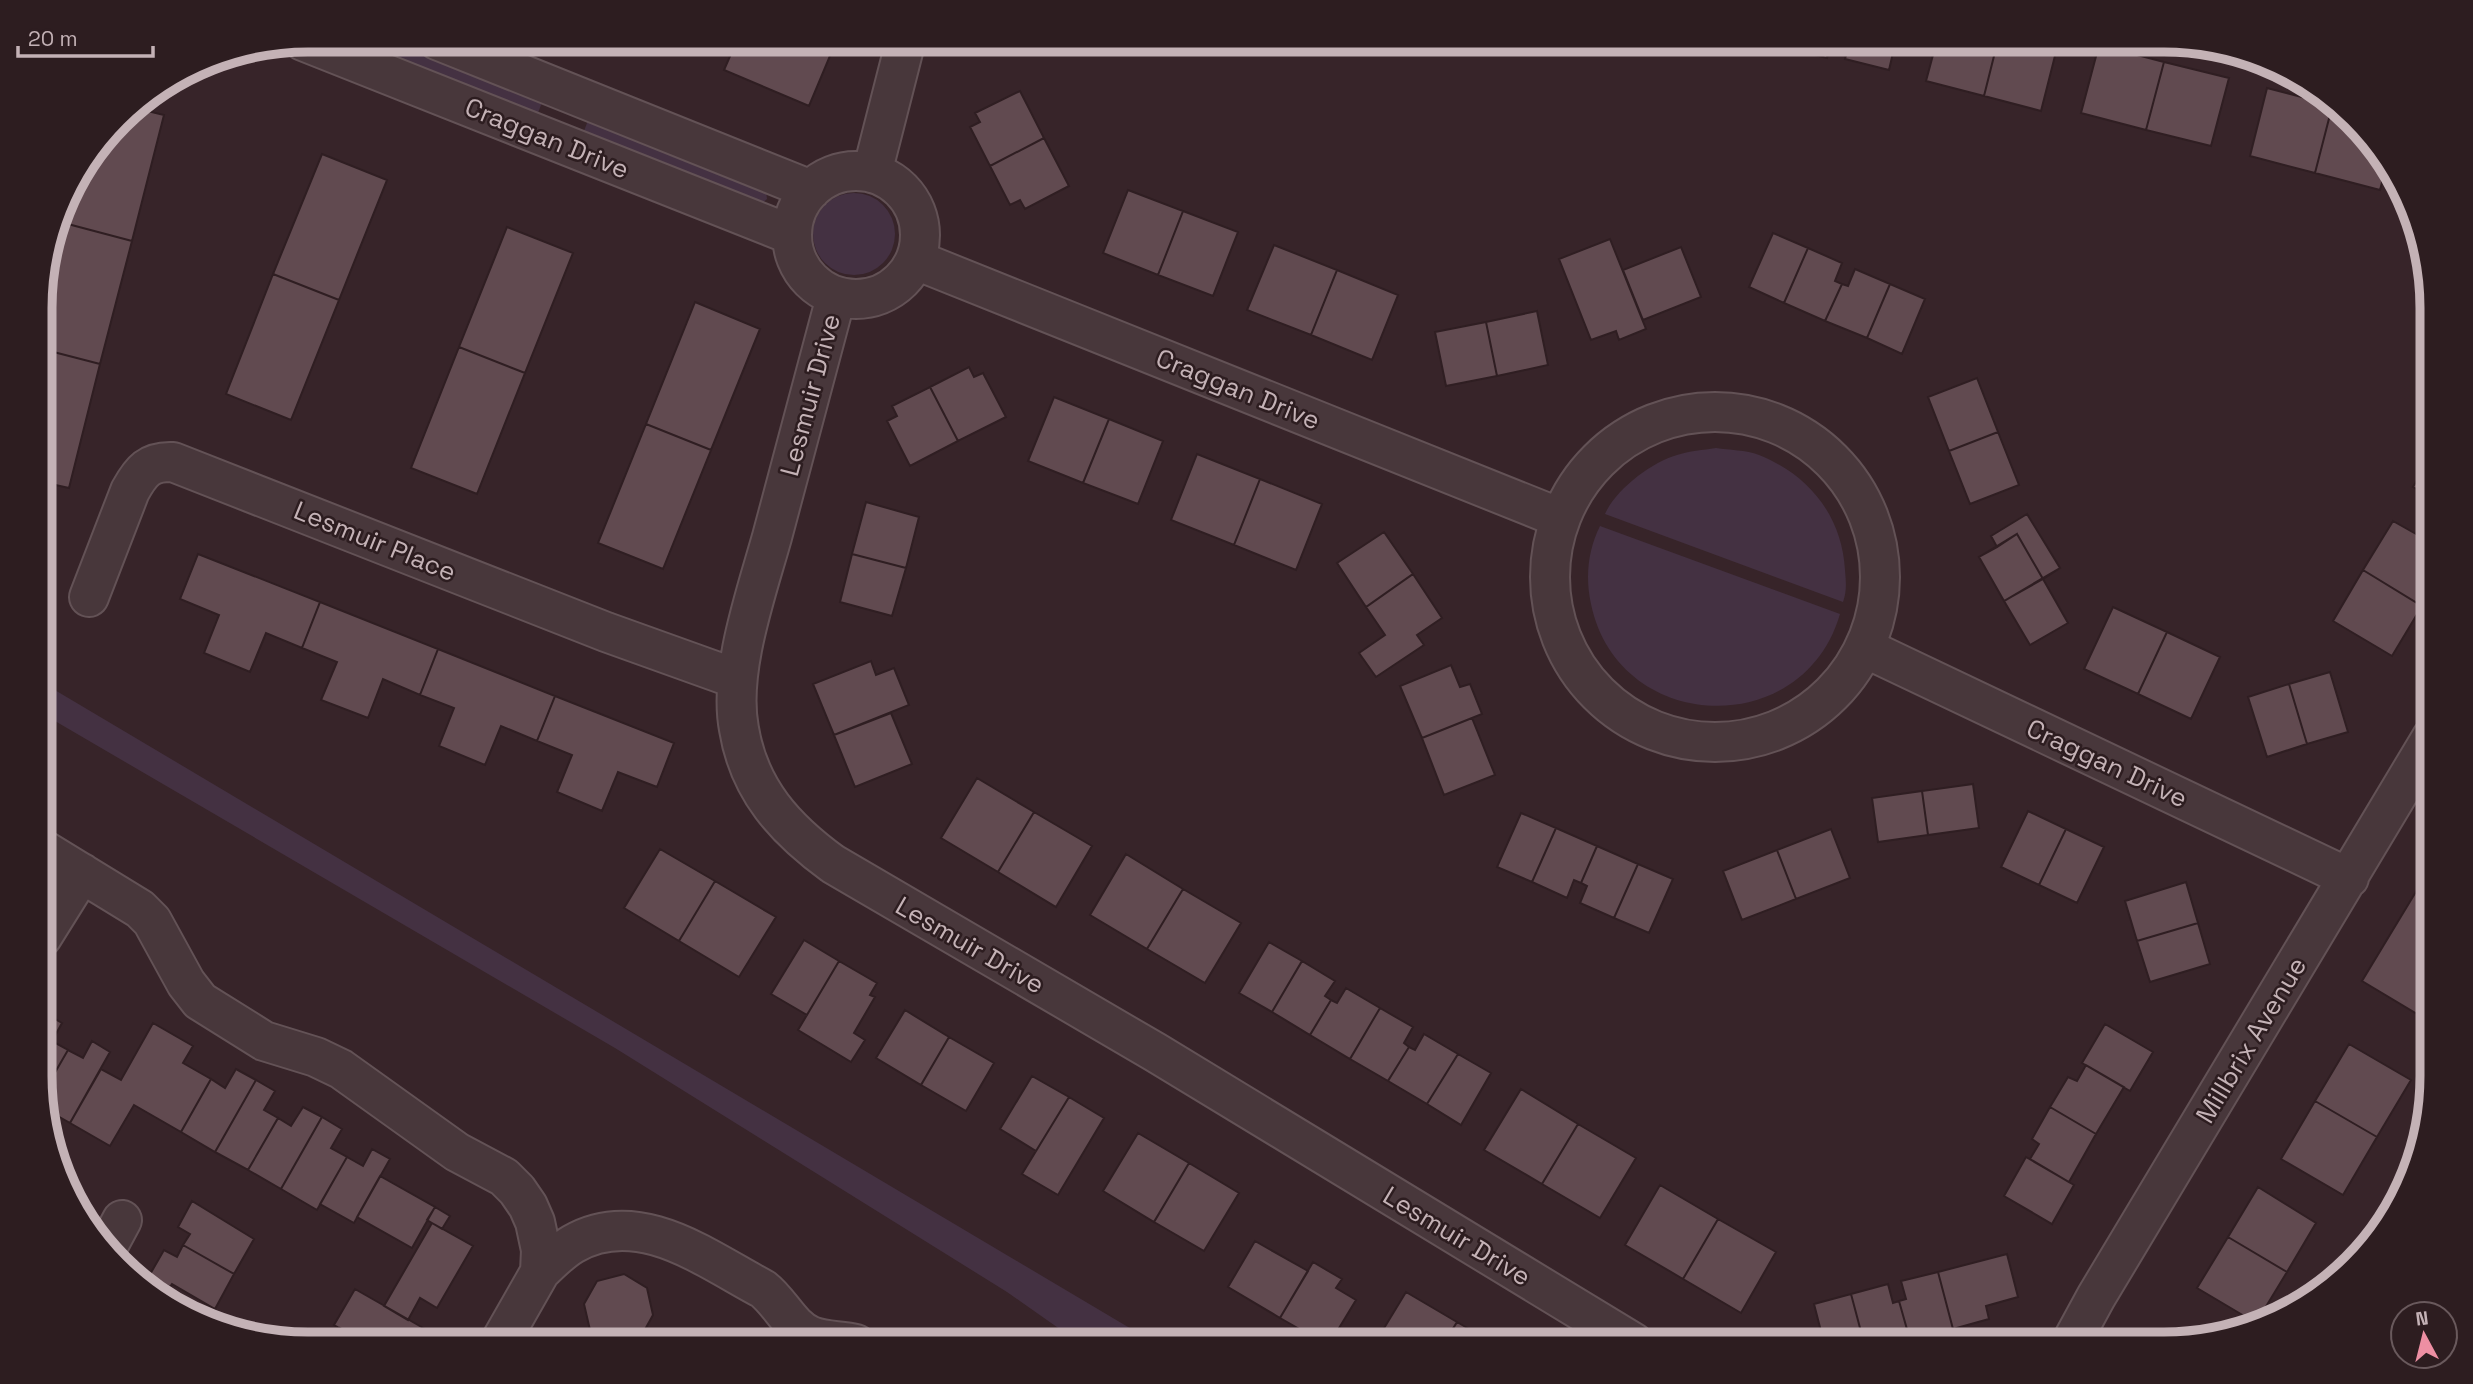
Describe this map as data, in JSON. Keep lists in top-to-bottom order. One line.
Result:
{"streets":{"street":["Craggan Drive","Lesmuir Drive","Lesmuir Place","Millbrix Avenue"]},"crossings":[["Craggan Drive","Lesmuir Drive"],["Craggan Drive","Millbrix Avenue"],["Lesmuir Drive","Lesmuir Place"]],"scale_bar":"20 m","north":"top"}
